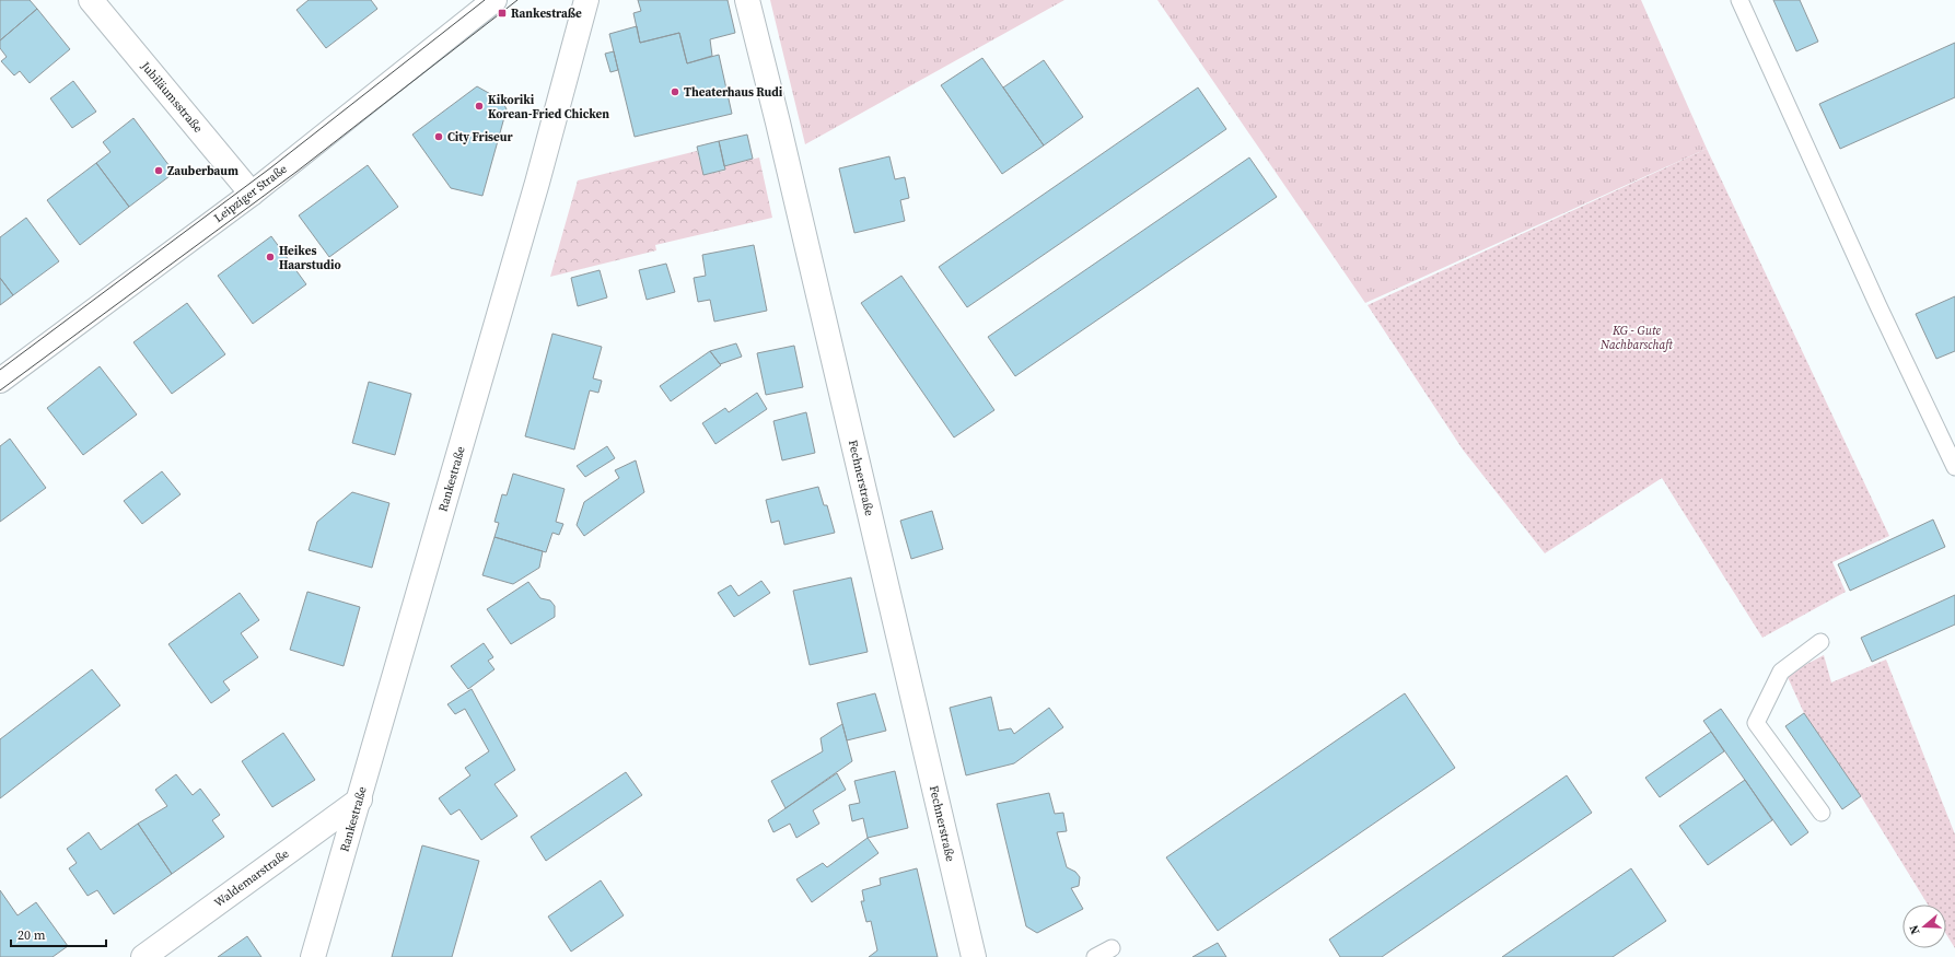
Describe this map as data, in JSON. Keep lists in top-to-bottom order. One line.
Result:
{"streets":{"street":["Jubiläumsstraße","Leipziger Straße","Fechnerstraße","Rankestraße","Waldemarstraße"]},"crossings":[["Jubiläumsstraße","Leipziger Straße"],["Rankestraße","Waldemarstraße"]],"parks":["KG - Gute Nachbarschaft"],"places":{"transit":["Rankestraße"],"other":["Theaterhaus Rudi","Kikoriki Korean-Fried Chicken","City Friseur","Zauberbaum","Heikes Haarstudio"]},"scale_bar":"20 m","north":"left"}
